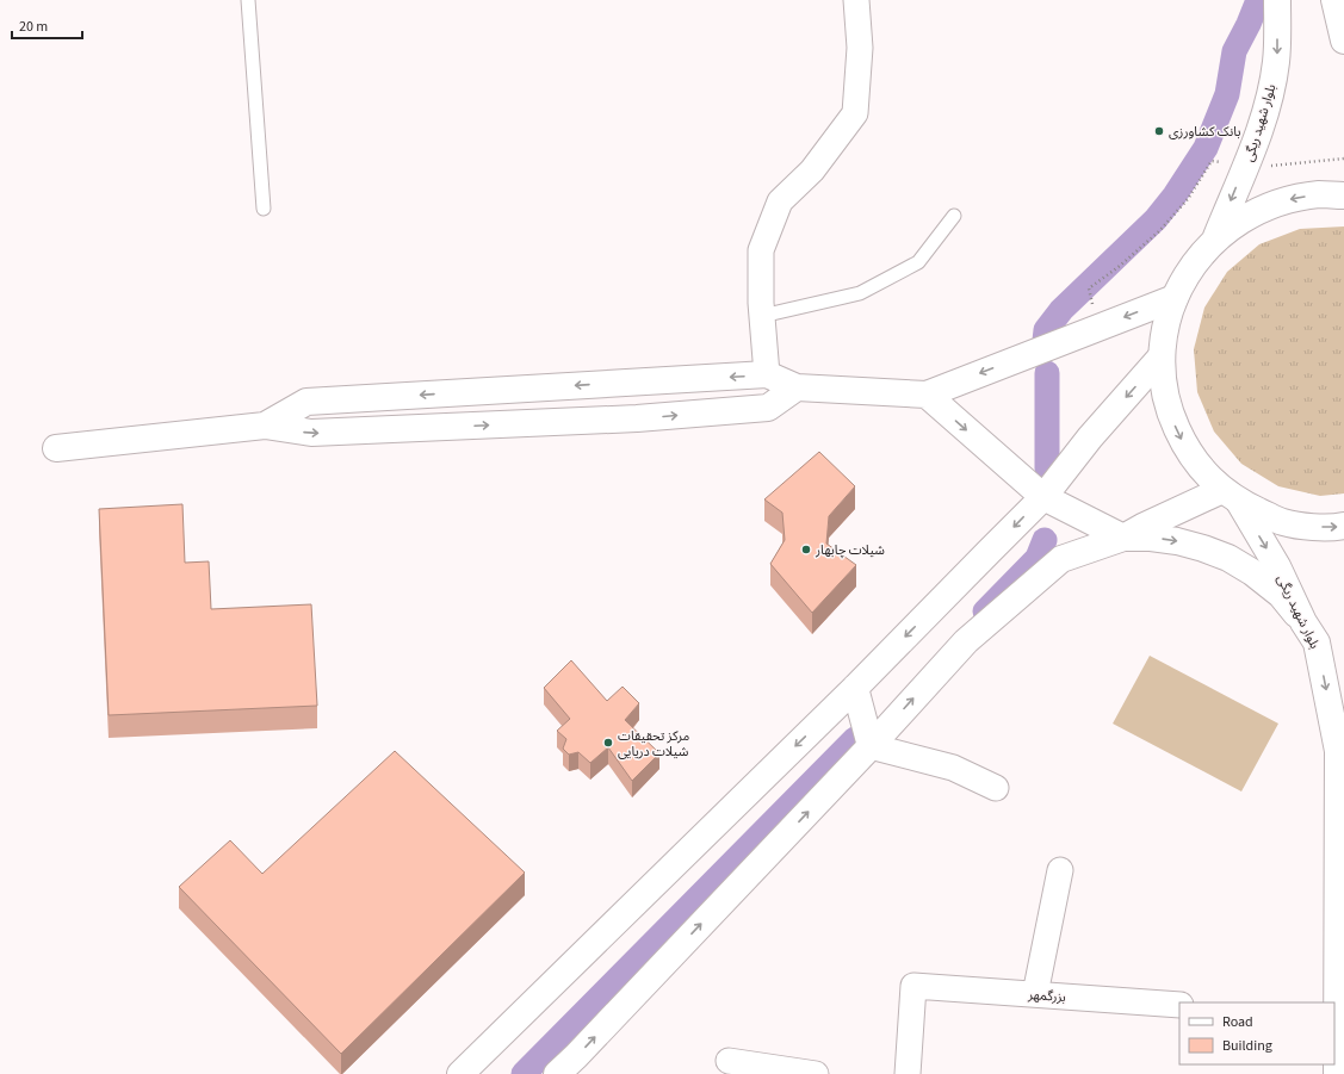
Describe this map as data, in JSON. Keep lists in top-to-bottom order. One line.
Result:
{"streets":{"main road":["بلوار شهید ریگی"],"street":["بزرگمهر"]},"one_way":["بلوار شهید ریگی"],"places":["بانک کشاورزی","شیلات چابهار","مرکز تحقیقات شیلات دریایی"],"legend":["Road","Building"],"scale_bar":"20 m"}
